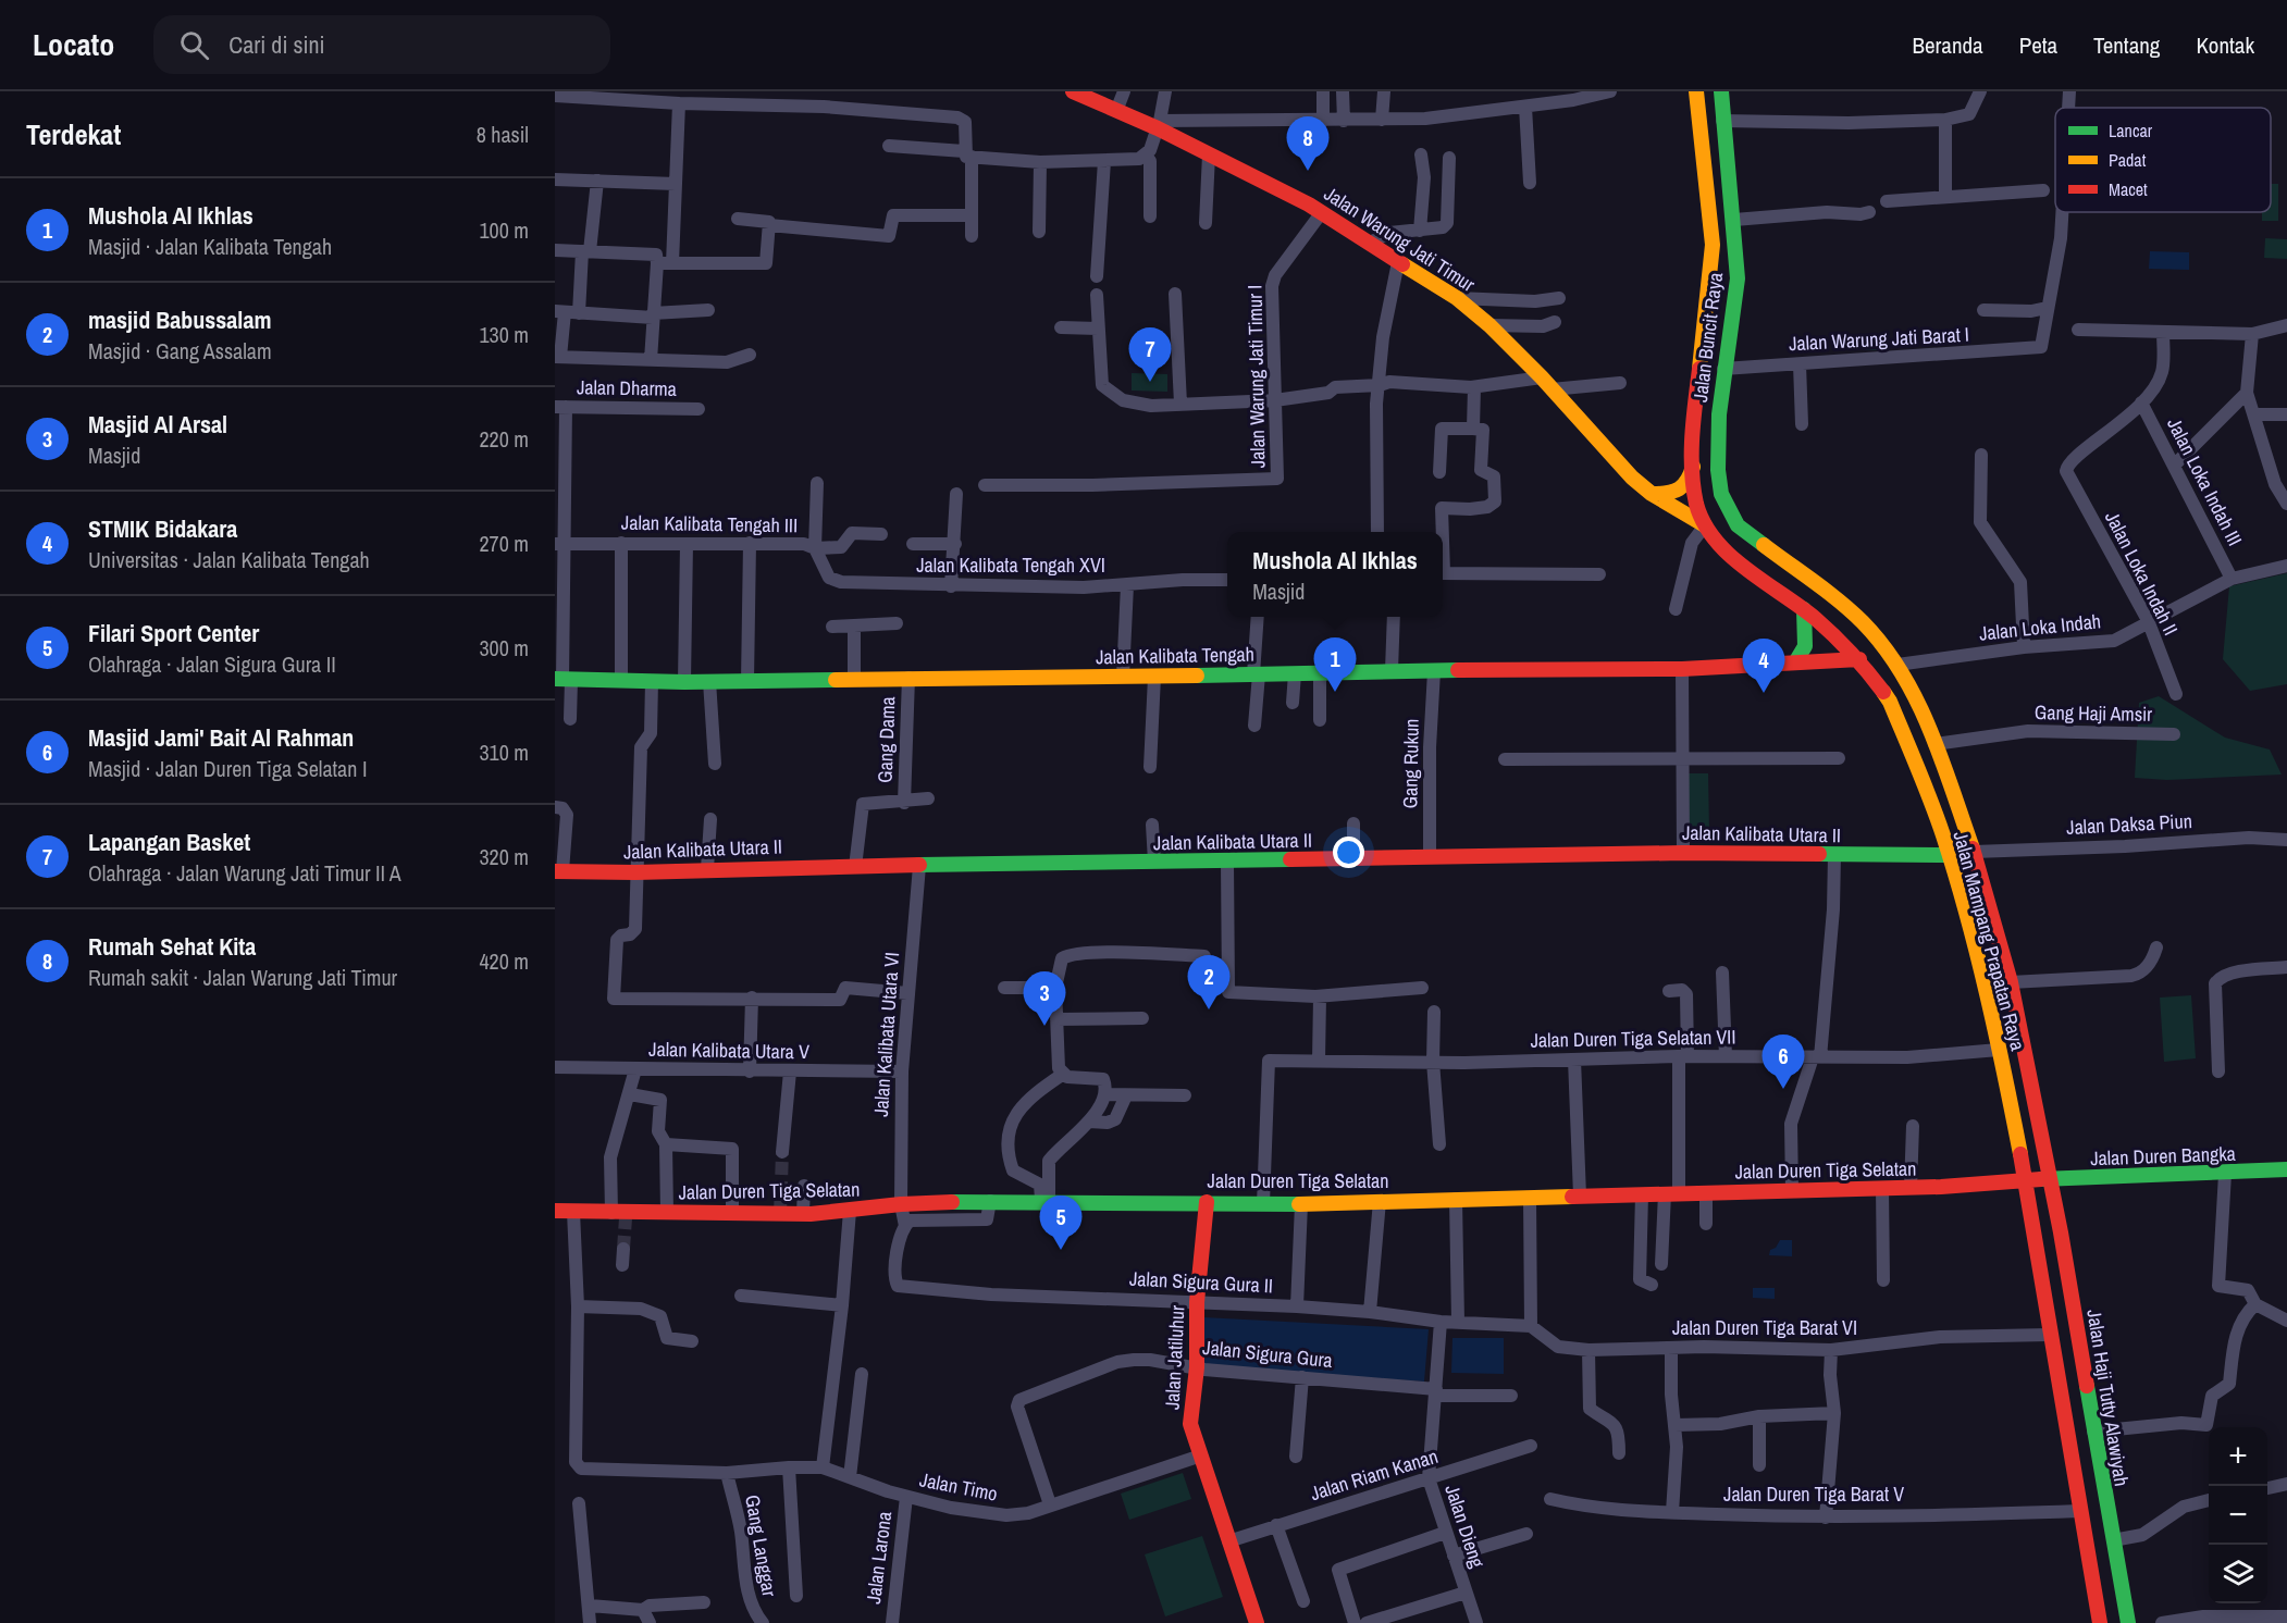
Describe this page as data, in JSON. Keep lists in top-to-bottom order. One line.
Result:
{"streets":{"street":["Jalan Warung Jati Timur","Jalan Buncit Raya","Jalan Warung Jati Barat I","Jalan Warung Jati Timur I","Jalan Dharma","Jalan Loka Indah III","Jalan Kalibata Tengah III","Jalan Kalibata Tengah XVI","Jalan Loka Indah II","Jalan Loka Indah","Jalan Kalibata Tengah","Gang Haji Amsir","Gang Dama","Gang Rukun","Jalan Daksa Piun","Jalan Kalibata Utara II","Jalan Mampang Prapatan Raya","Jalan Kalibata Utara VI","Jalan Duren Tiga Selatan VII","Jalan Kalibata Utara V","Jalan Duren Bangka","Jalan Duren Tiga Selatan","Jalan Sigura Gura II","Jalan Duren Tiga Barat VI","Jalan Sigura Gura","Jalan Jatiluhur","Jalan Haji Tutty Alawiyah","Jalan Riam Kanan","Jalan Timo","Jalan Duren Tiga Barat V","Jalan Dieng","Gang Langgar","Jalan Larona"]},"crossings":[["Jalan Warung Jati Timur","Jalan Buncit Raya"],["Jalan Warung Jati Timur","Jalan Warung Jati Timur I"],["Jalan Warung Jati Timur","Jalan Mampang Prapatan Raya"],["Jalan Buncit Raya","Jalan Warung Jati Barat I"],["Jalan Buncit Raya","Jalan Mampang Prapatan Raya"],["Jalan Loka Indah III","Jalan Loka Indah II"],["Jalan Loka Indah III","Jalan Loka Indah"],["Jalan Kalibata Tengah III","Jalan Kalibata Tengah XVI"],["Jalan Kalibata Tengah XVI","Jalan Kalibata Tengah"],["Jalan Loka Indah II","Jalan Loka Indah"],["Jalan Loka Indah","Jalan Mampang Prapatan Raya"],["Jalan Kalibata Tengah","Gang Dama"],["Jalan Kalibata Tengah","Gang Rukun"],["Jalan Kalibata Tengah","Jalan Mampang Prapatan Raya"],["Gang Haji Amsir","Jalan Mampang Prapatan Raya"],["Gang Rukun","Jalan Kalibata Utara II"],["Jalan Daksa Piun","Jalan Mampang Prapatan Raya"],["Jalan Kalibata Utara II","Jalan Mampang Prapatan Raya"],["Jalan Kalibata Utara II","Jalan Kalibata Utara VI"],["Jalan Mampang Prapatan Raya","Jalan Duren Tiga Selatan VII"],["Jalan Mampang Prapatan Raya","Jalan Duren Bangka"],["Jalan Mampang Prapatan Raya","Jalan Duren Tiga Selatan"],["Jalan Mampang Prapatan Raya","Jalan Haji Tutty Alawiyah"],["Jalan Kalibata Utara VI","Jalan Kalibata Utara V"],["Jalan Kalibata Utara VI","Jalan Duren Tiga Selatan"],["Jalan Kalibata Utara VI","Jalan Sigura Gura II"],["Jalan Duren Tiga Selatan VII","Jalan Duren Tiga Selatan"],["Jalan Duren Bangka","Jalan Duren Tiga Selatan"],["Jalan Duren Bangka","Jalan Haji Tutty Alawiyah"],["Jalan Duren Tiga Selatan","Jalan Sigura Gura II"],["Jalan Duren Tiga Selatan","Jalan Jatiluhur"],["Jalan Duren Tiga Selatan","Jalan Haji Tutty Alawiyah"],["Jalan Sigura Gura II","Jalan Duren Tiga Barat VI"],["Jalan Sigura Gura II","Jalan Jatiluhur"],["Jalan Sigura Gura II","Jalan Dieng"],["Jalan Sigura Gura","Jalan Jatiluhur"],["Jalan Sigura Gura","Jalan Timo"],["Jalan Sigura Gura","Jalan Dieng"],["Jalan Jatiluhur","Jalan Riam Kanan"],["Jalan Jatiluhur","Jalan Timo"],["Jalan Riam Kanan","Jalan Dieng"],["Jalan Timo","Gang Langgar"],["Jalan Timo","Jalan Larona"]],"legend":["Lancar","Padat","Macet"],"page":{"header":"Locato","search":"Cari di sini","nav":["Beranda","Peta","Tentang","Kontak"],"heading":["Terdekat","8 hasil"],"pins":["8","7","1","4","2","3","6","5"],"list":[{"mark":"1","name":"Mushola Al Ikhlas","note":"Masjid · Jalan Kalibata Tengah","value":"100 m"},{"mark":"2","name":"masjid Babussalam","note":"Masjid · Gang Assalam","value":"130 m"},{"mark":"3","name":"Masjid Al Arsal","note":"Masjid","value":"220 m"},{"mark":"4","name":"STMIK Bidakara","note":"Universitas · Jalan Kalibata Tengah","value":"270 m"},{"mark":"5","name":"Filari Sport Center","note":"Olahraga · Jalan Sigura Gura II","value":"300 m"},{"mark":"6","name":"Masjid Jami' Bait Al Rahman","note":"Masjid · Jalan Duren Tiga Selatan I","value":"310 m"},{"mark":"7","name":"Lapangan Basket","note":"Olahraga · Jalan Warung Jati Timur II A","value":"320 m"},{"mark":"8","name":"Rumah Sehat Kita","note":"Rumah sakit · Jalan Warung Jati Timur","value":"420 m"}],"popup":["Mushola Al Ikhlas","Masjid"],"map_buttons":["+","−"]}}
